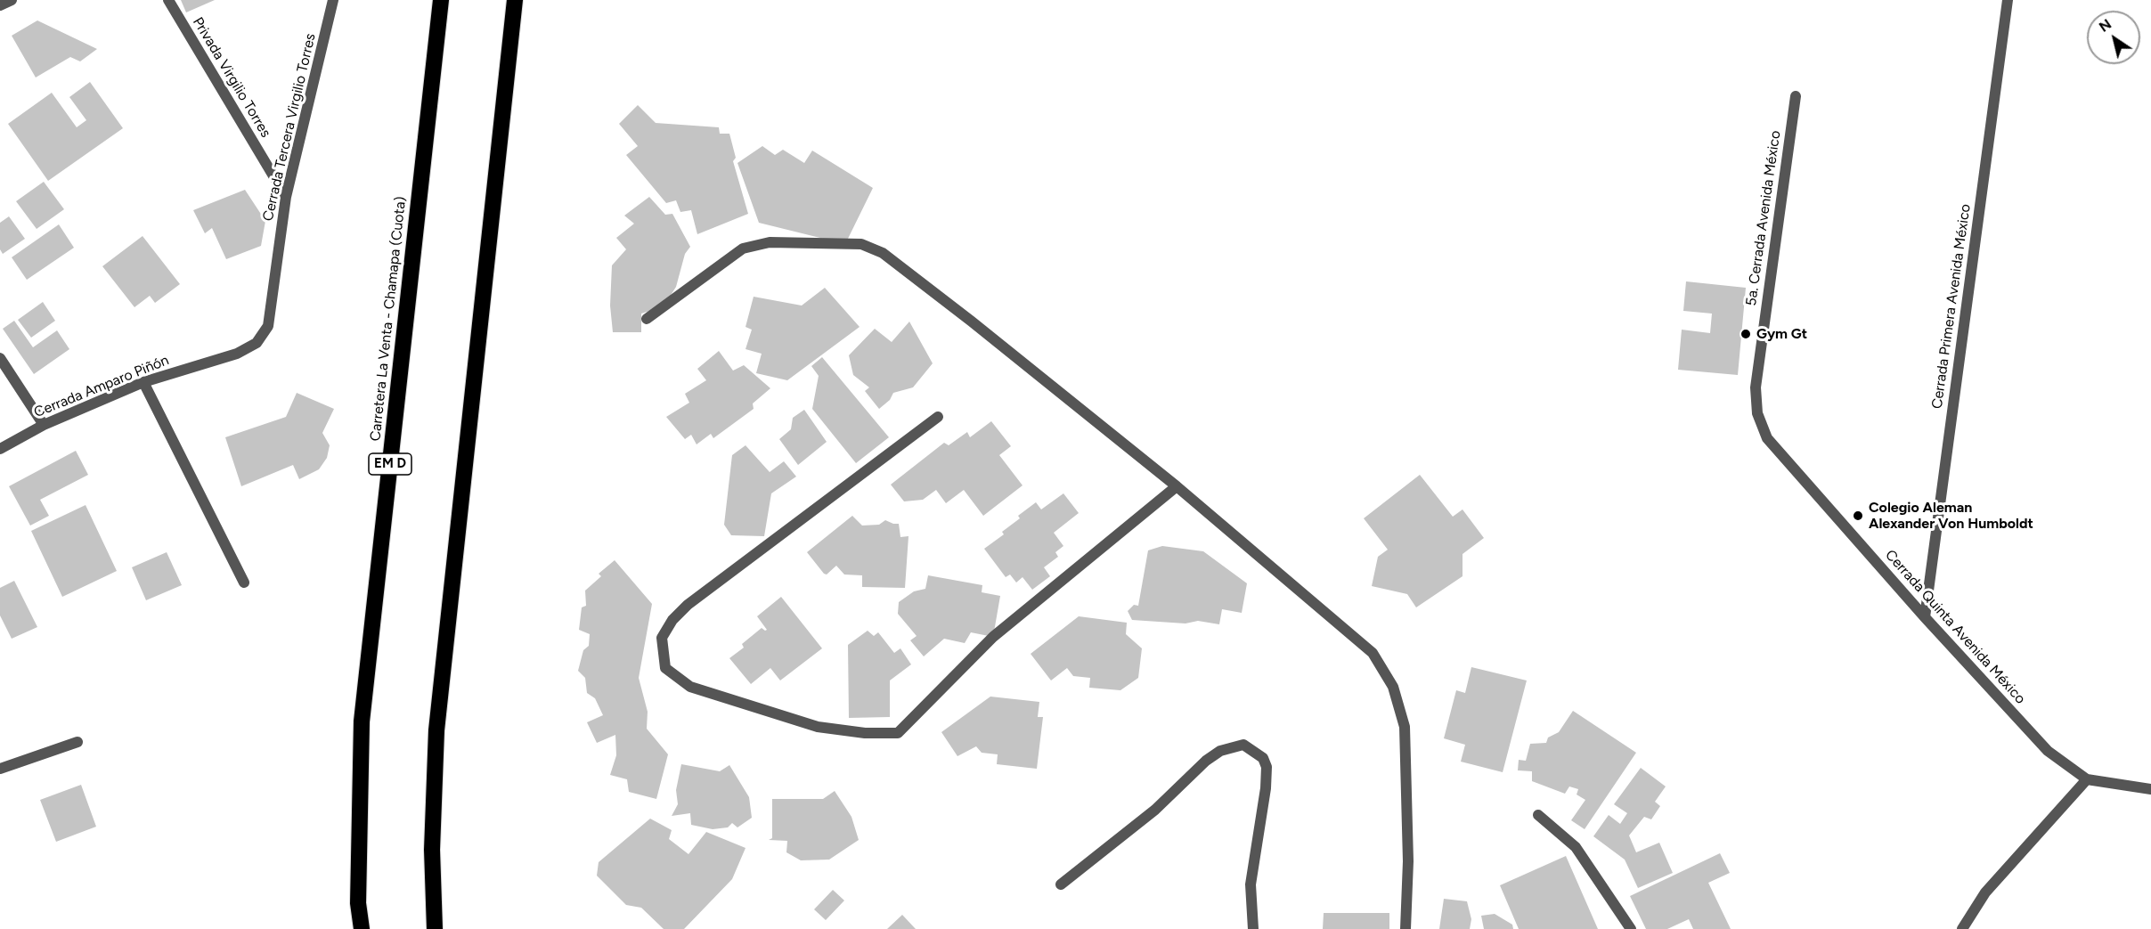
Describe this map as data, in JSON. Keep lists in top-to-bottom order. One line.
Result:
{"streets":{"highway":["Carretera La Venta - Chamapa (Cuota)","EM D"],"street":["Privada Virgilio Torres","Cerrada Tercera Virgilio Torres","5a. Cerrada Avenida México","Cerrada Primera Avenida México","Cerrada Amparo Piñón","Cerrada Quinta Avenida México"]},"crossings":[["Privada Virgilio Torres","Cerrada Tercera Virgilio Torres"],["Cerrada Tercera Virgilio Torres","Cerrada Amparo Piñón"],["5a. Cerrada Avenida México","Cerrada Quinta Avenida México"],["Cerrada Primera Avenida México","Cerrada Quinta Avenida México"]],"places":["Gym Gt","Colegio Aleman Alexander Von Humboldt"],"north":"top left"}
